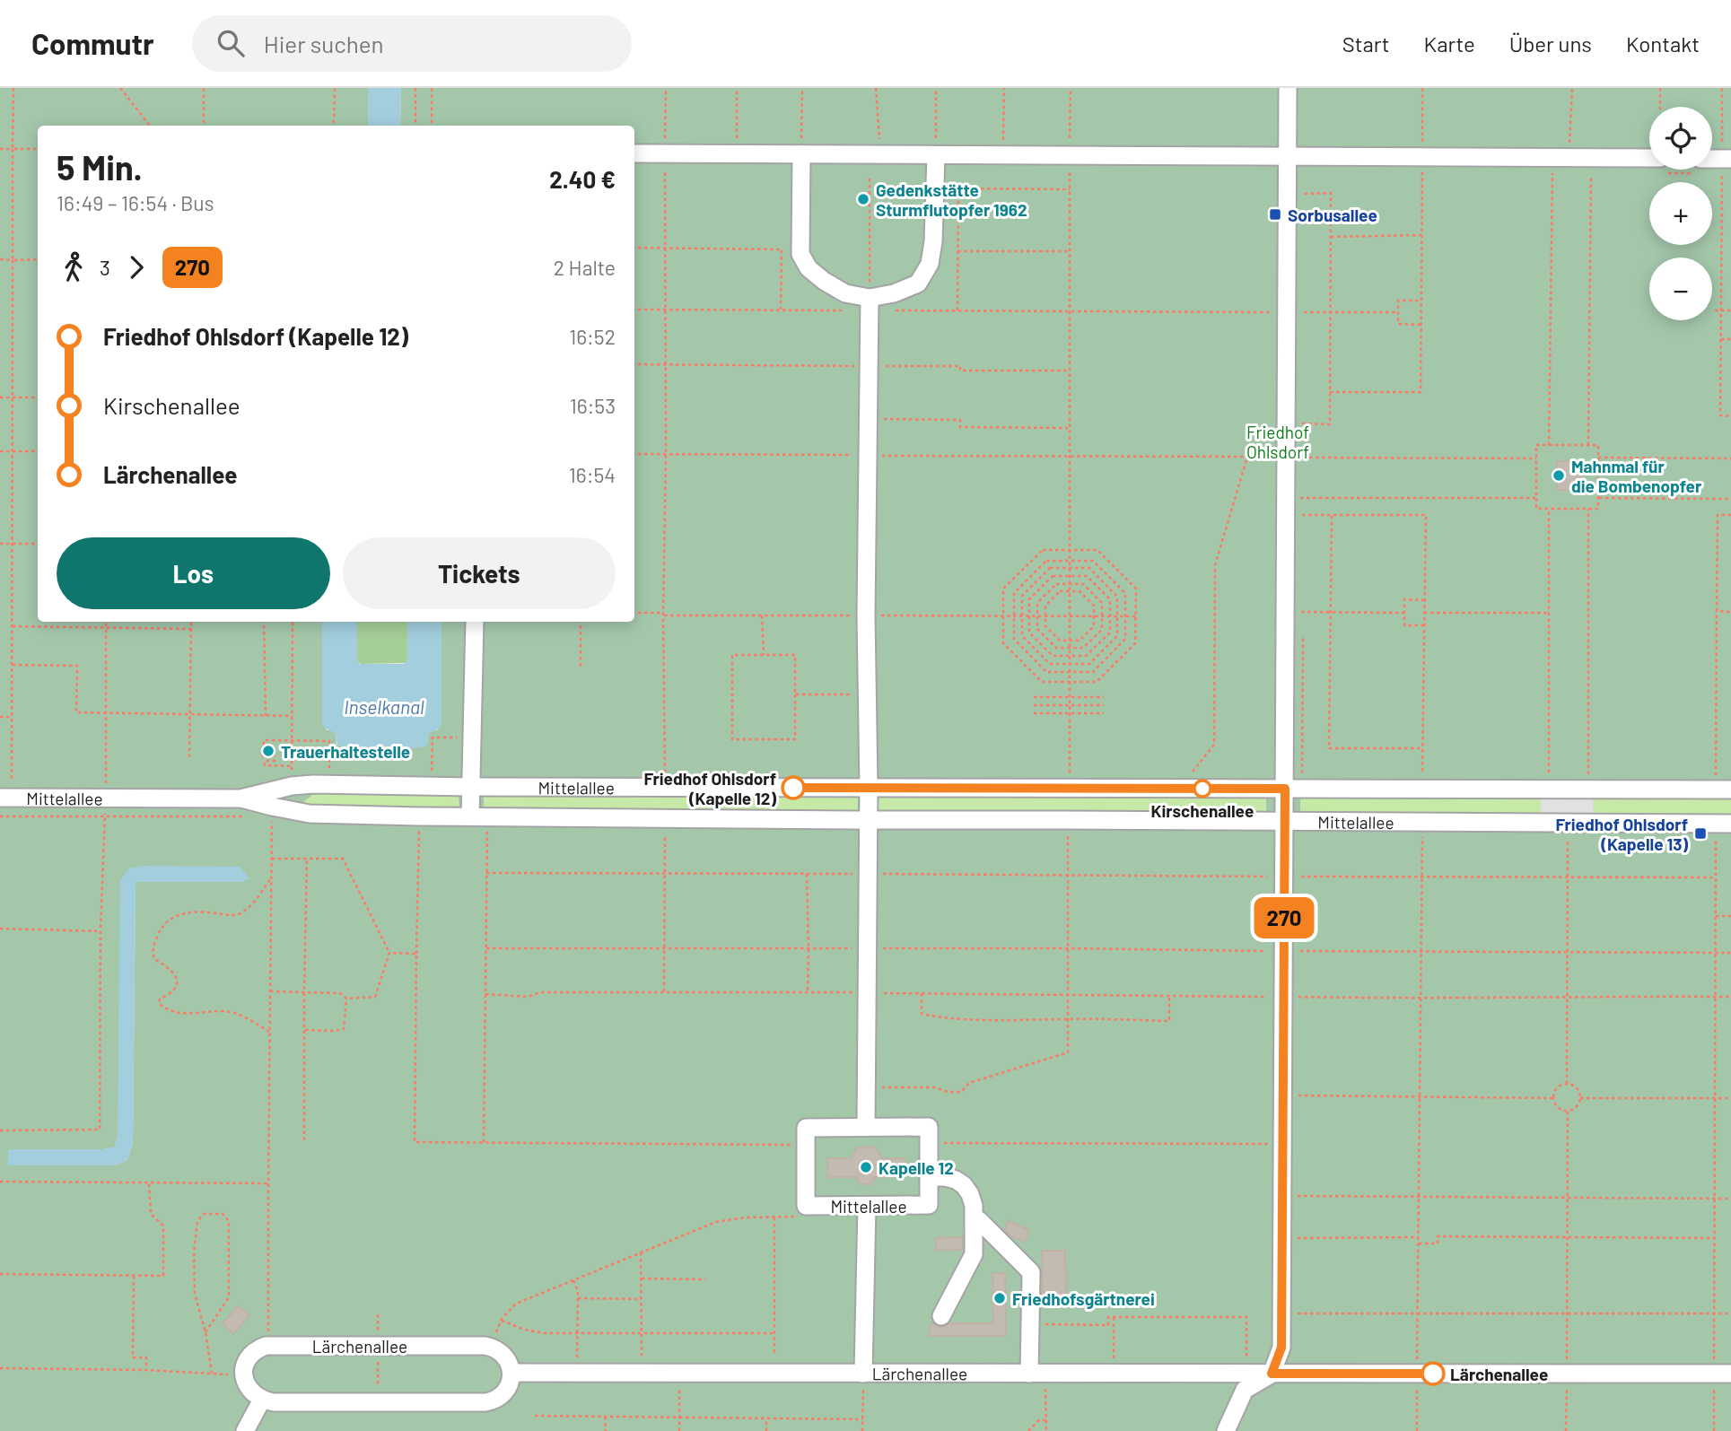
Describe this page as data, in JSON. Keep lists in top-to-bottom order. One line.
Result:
{"streets":{"street":["Mittelallee","Lärchenallee"]},"crossings":[["Mittelallee","Lärchenallee"]],"water":["Inselkanal"],"parks":["Friedhof Ohlsdorf"],"places":{"other":["Gedenkstätte Sturmflutopfer 1962","Mahnmal für die Bombenopfer","Trauerhaltestelle","Friedhof Ohlsdorf (Kapelle 12)","Kirschenallee","Kapelle 12","Friedhofsgärtnerei","Lärchenallee"],"transit":["Sorbusallee","Friedhof Ohlsdorf (Kapelle 13)"]},"lines":["bus line 270"],"page":{"header":"Commutr","search":"Hier suchen","nav":["Start","Karte","Über uns","Kontakt"],"on_map":"270","map_buttons":["+","−"],"heading":["5 Min.","16:49 – 16:54 · Bus","2.40 €"],"legs":["3","270","2 Halte"],"list":[{"name":"Friedhof Ohlsdorf (Kapelle 12)","value":"16:52"},{"name":"Kirschenallee","value":"16:53"},{"name":"Lärchenallee","value":"16:54"}],"buttons":["Los","Tickets"]}}
